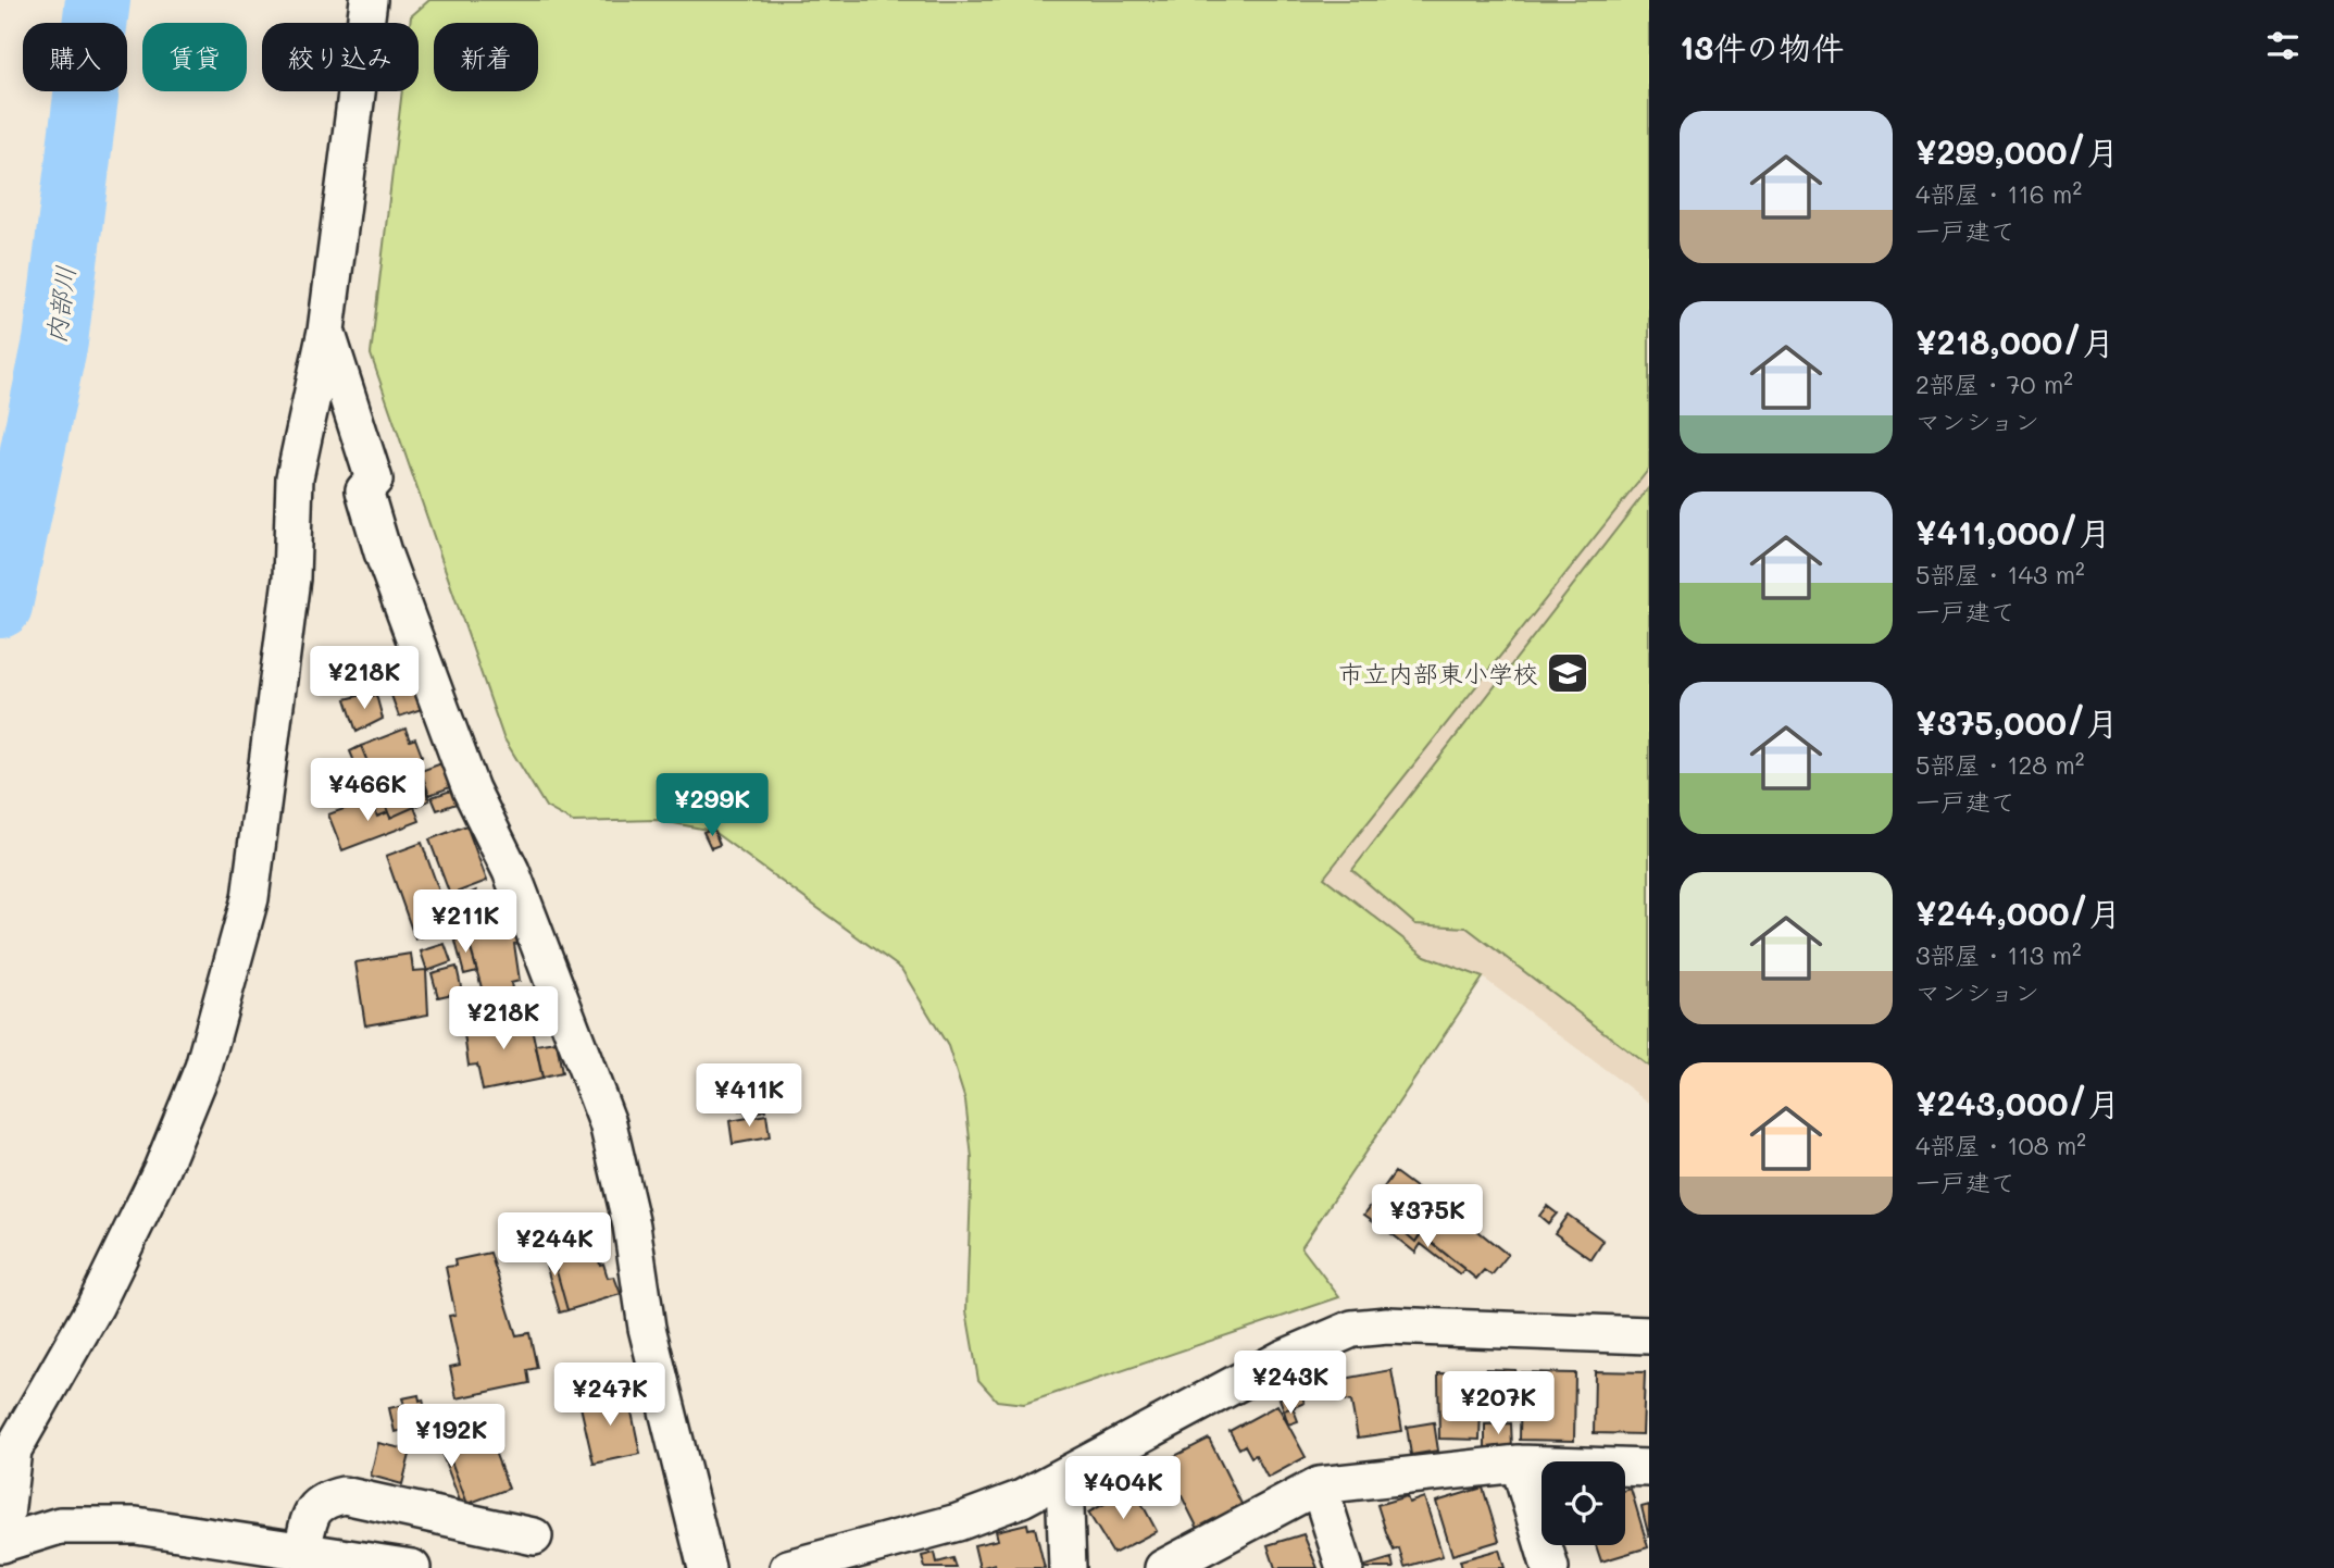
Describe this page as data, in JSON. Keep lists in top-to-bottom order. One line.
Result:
{"water":["内部川"],"places":{"school or university":["市立内部東小学校"]},"page":{"heading":"13件の物件","chip":["購入","賃貸","絞り込み","新着"],"list":[{"name":"¥299,000/月","note":"4部屋 · 116 m² · 一戸建て"},{"name":"¥218,000/月","note":"2部屋 · 70 m² · マンション"},{"name":"¥411,000/月","note":"5部屋 · 143 m² · 一戸建て"},{"name":"¥375,000/月","note":"5部屋 · 128 m² · 一戸建て"},{"name":"¥244,000/月","note":"3部屋 · 113 m² · マンション"},{"name":"¥243,000/月","note":"4部屋 · 108 m² · 一戸建て"}],"price":["¥218K","¥466K","¥299K","¥211K","¥218K","¥411K","¥375K","¥244K","¥243K","¥247K","¥207K","¥192K","¥404K"]}}
